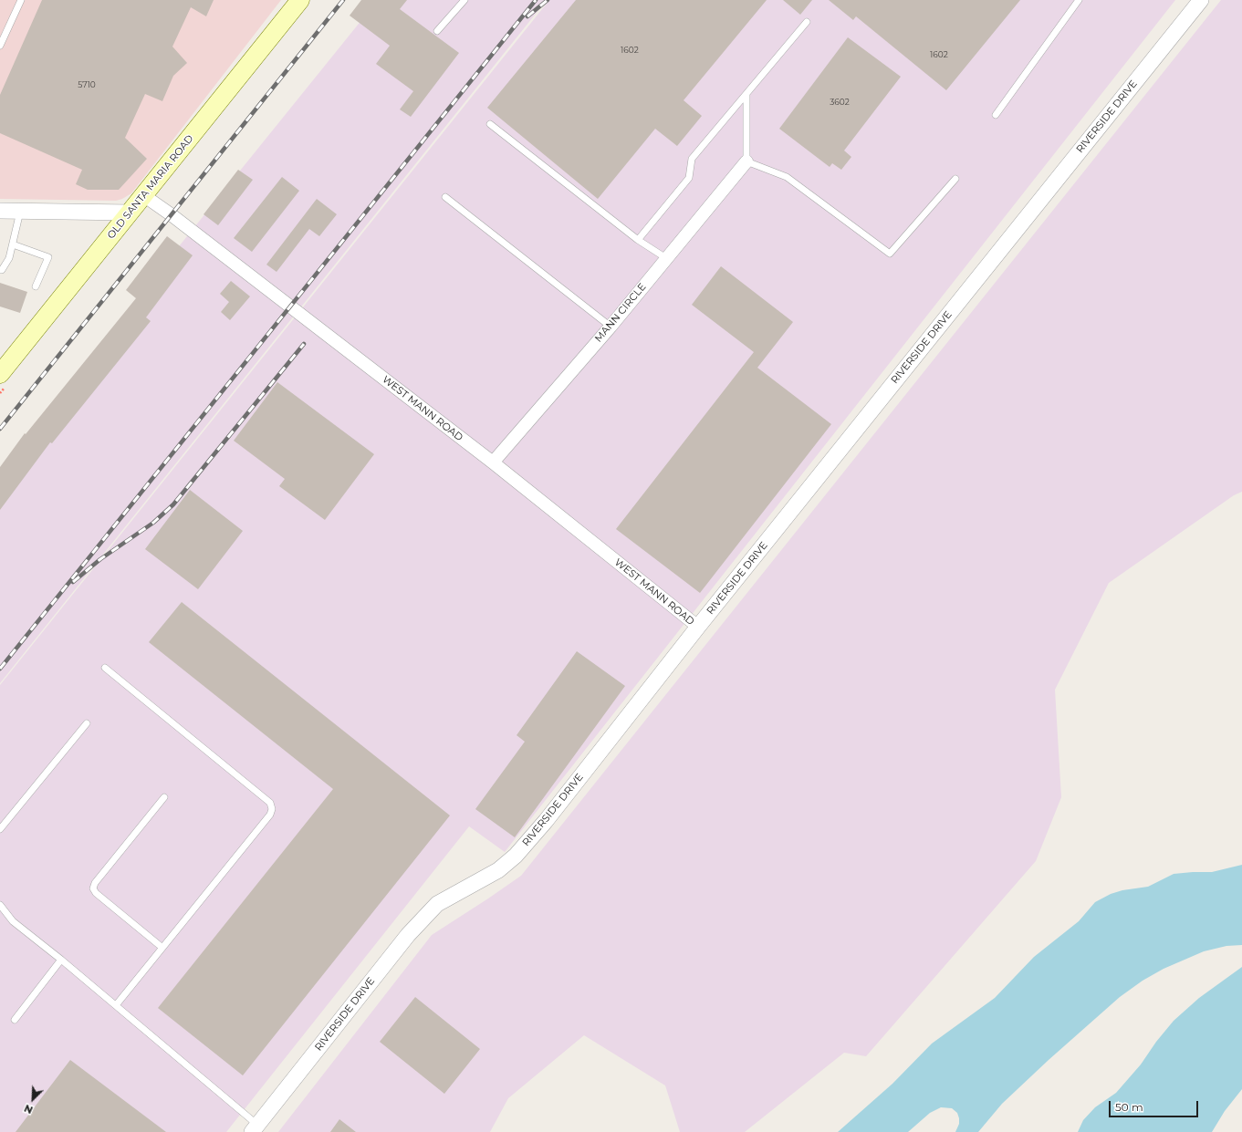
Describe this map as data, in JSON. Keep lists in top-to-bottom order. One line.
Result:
{"streets":{"main road":["OLD SANTA MARIA ROAD"],"street":["RIVERSIDE DRIVE","MANN CIRCLE","WEST MANN ROAD"]},"crossings":[["RIVERSIDE DRIVE","WEST MANN ROAD"],["OLD SANTA MARIA ROAD","WEST MANN ROAD"],["MANN CIRCLE","WEST MANN ROAD"]],"house_numbers":["1602","1602","5710","3602"],"scale_bar":"50 m","north":"bottom left"}
